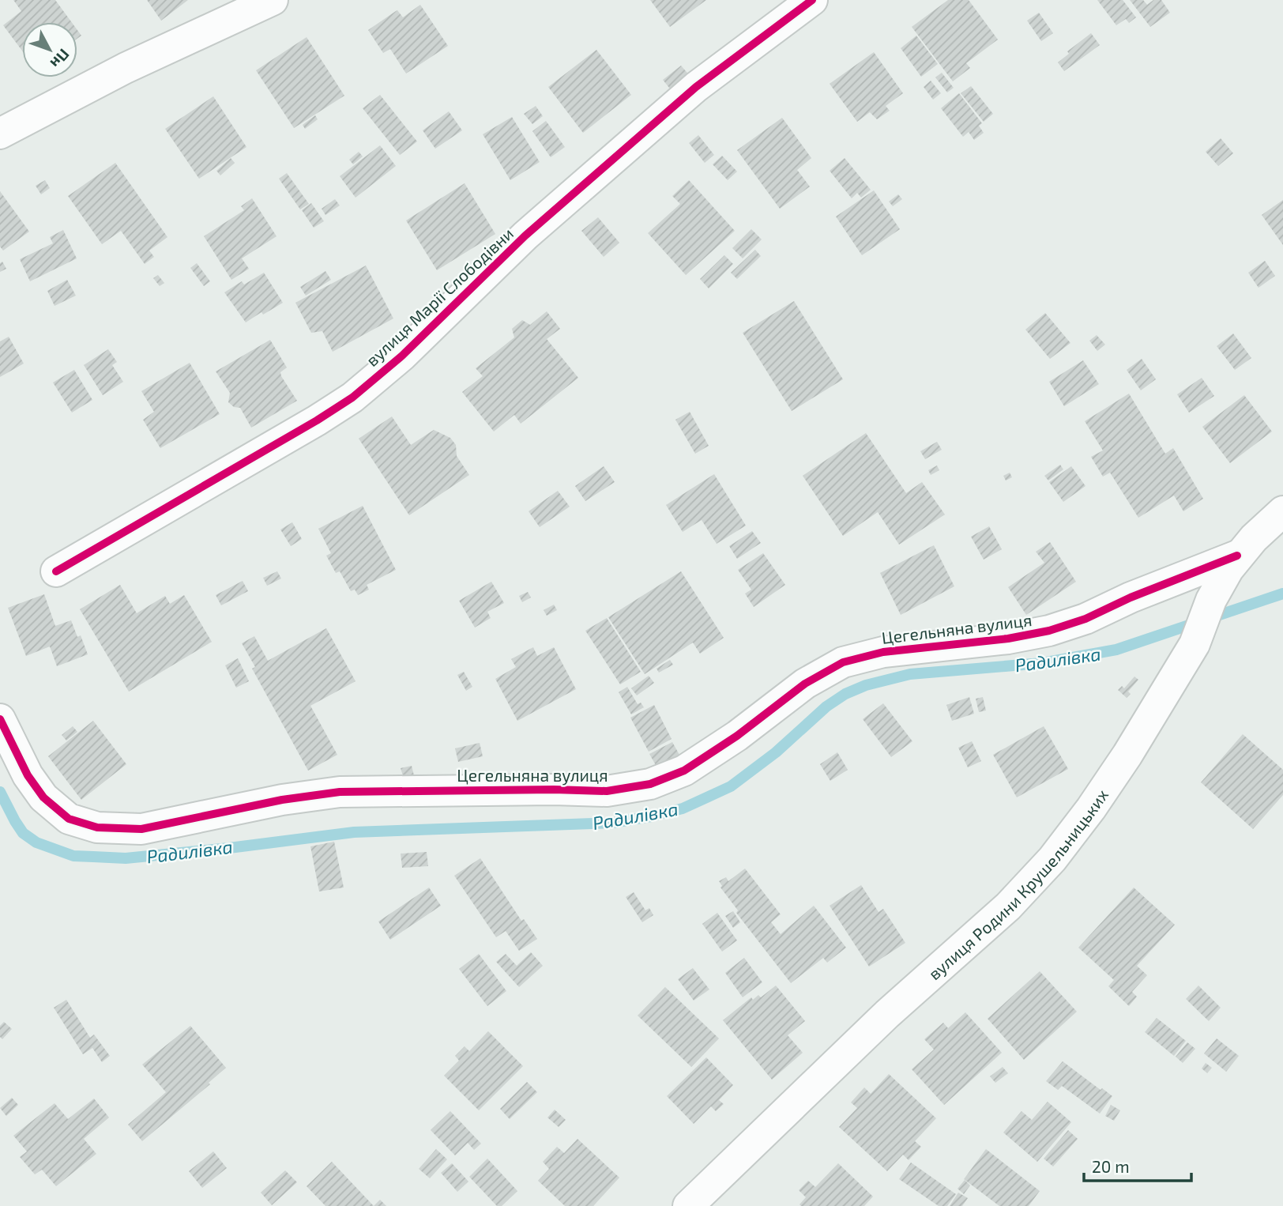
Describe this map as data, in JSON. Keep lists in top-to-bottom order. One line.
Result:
{"streets":{"street":["вулиця Марії Слободівни","Цегельняна вулиця","вулиця Родини Крушельницьких"]},"crossings":[["Цегельняна вулиця","вулиця Родини Крушельницьких"]],"water":["Радилівка"],"scale_bar":"20 m","north":"bottom right"}
